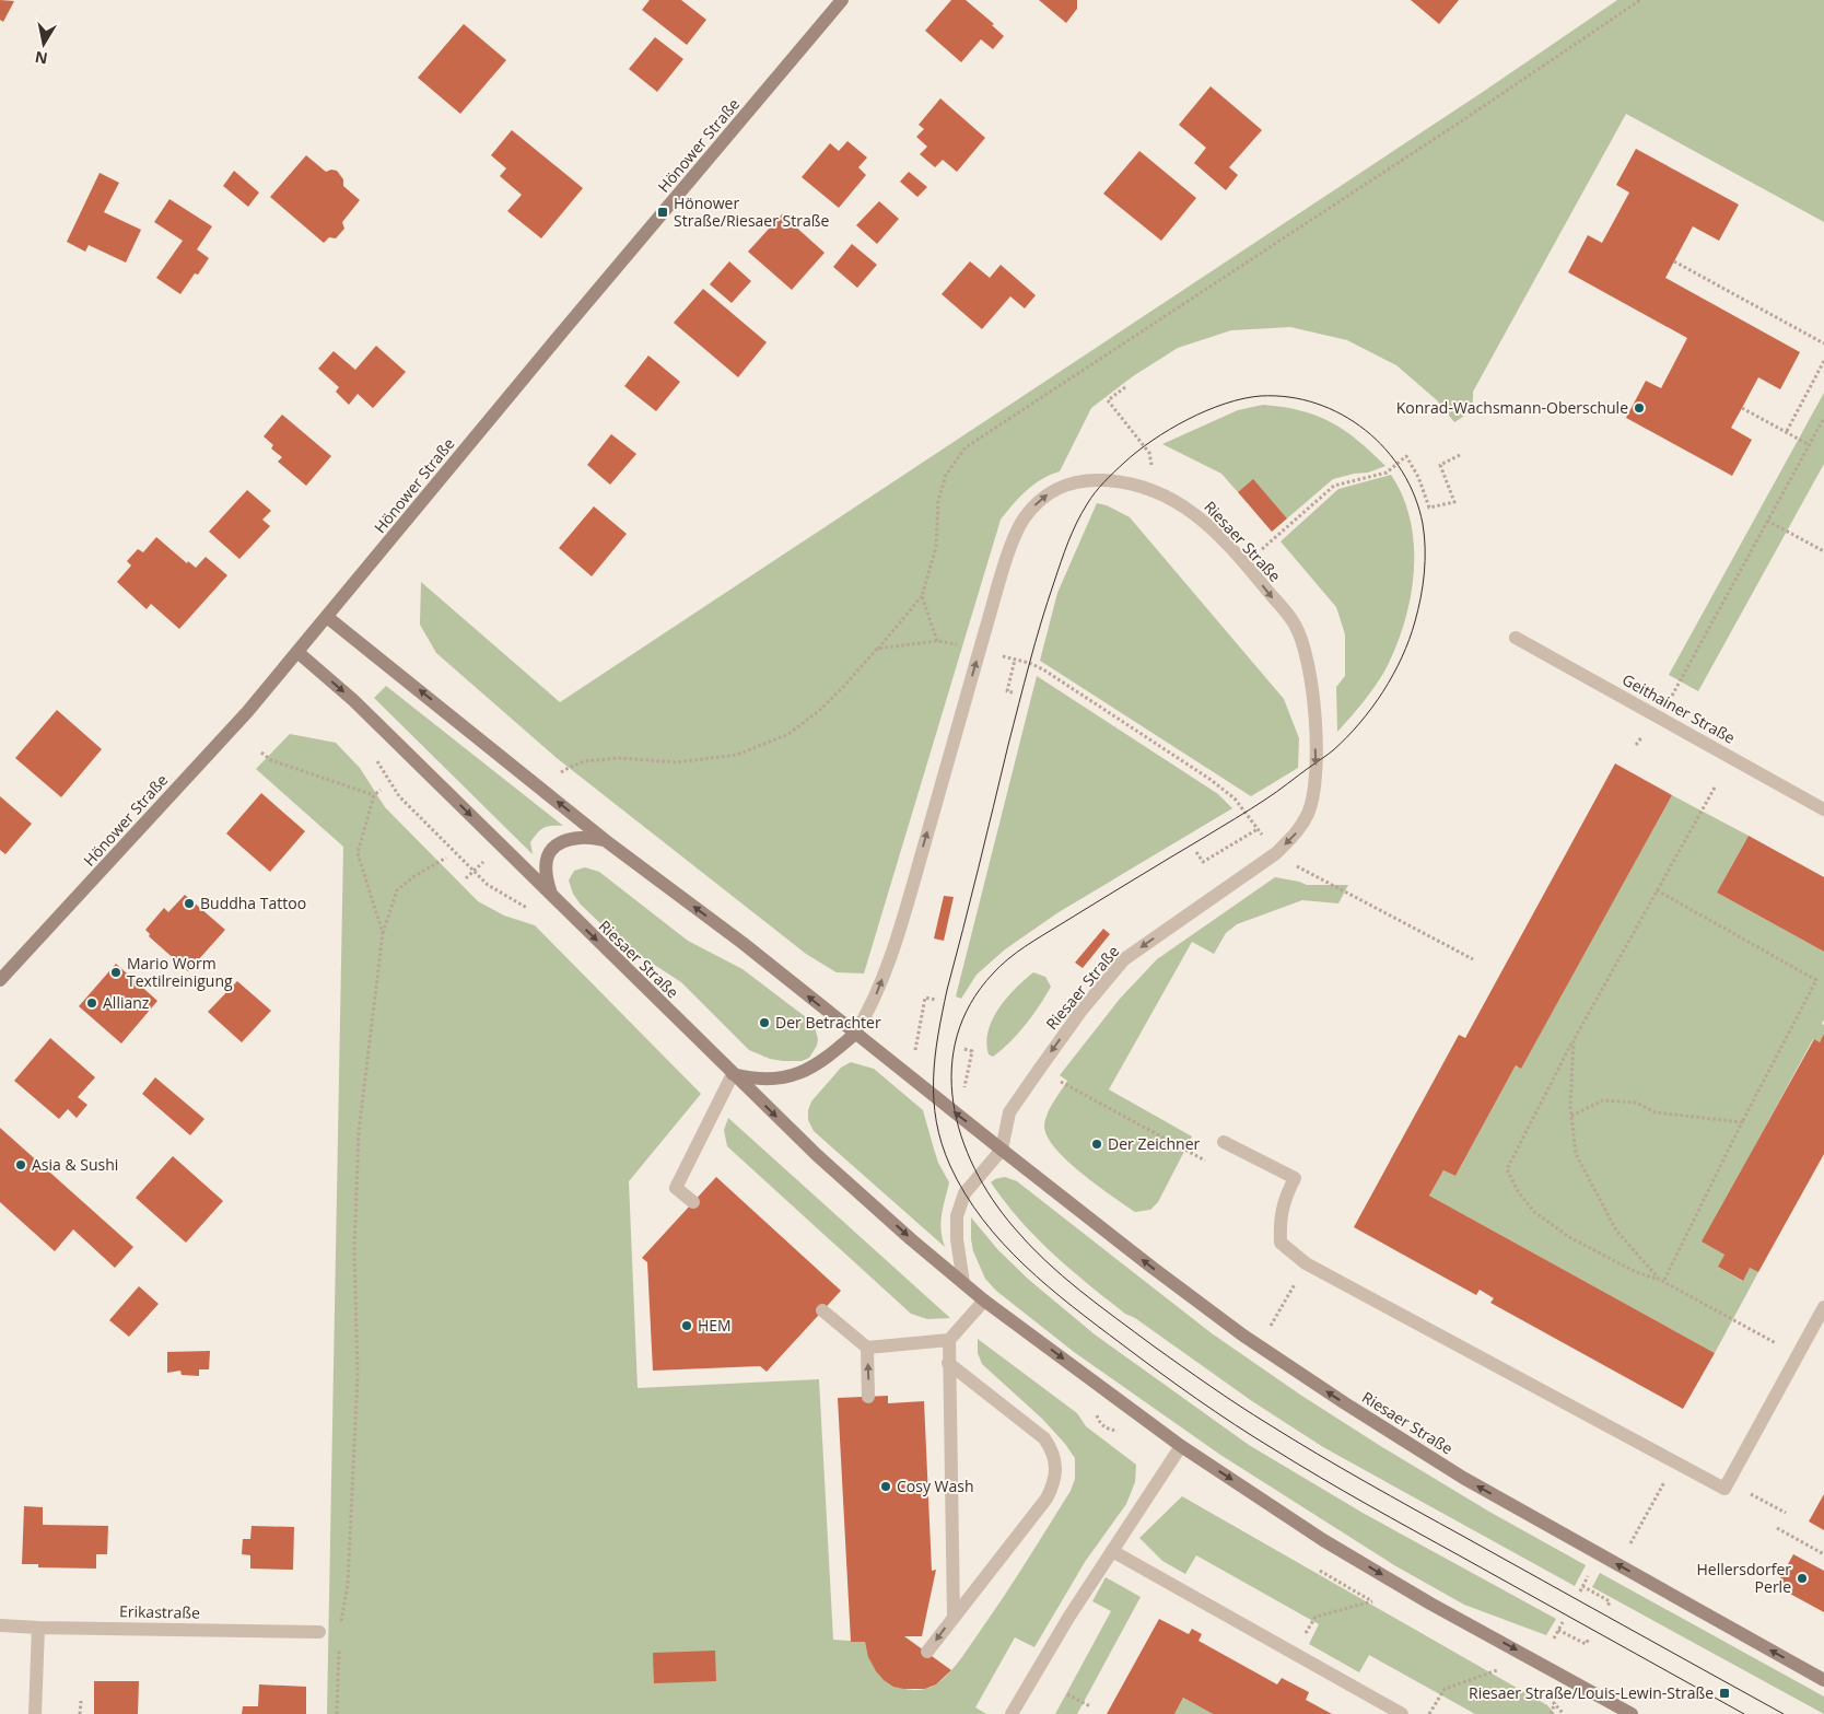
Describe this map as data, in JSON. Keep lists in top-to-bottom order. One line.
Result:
{"streets":{"main road":["Hönower Straße","Riesaer Straße"],"street":["Geithainer Straße","Erikastraße"]},"crossings":[["Hönower Straße","Riesaer Straße"]],"places":{"transit":["Hönower Straße/Riesaer Straße","Riesaer Straße/Louis-Lewin-Straße"],"other":["Konrad-Wachsmann-Oberschule","Buddha Tattoo","Mario Worm Textilreinigung","Allianz","Der Betrachter","Der Zeichner","Asia & Sushi","HEM","Cosy Wash","Hellersdorfer Perle"]},"north":"bottom"}
